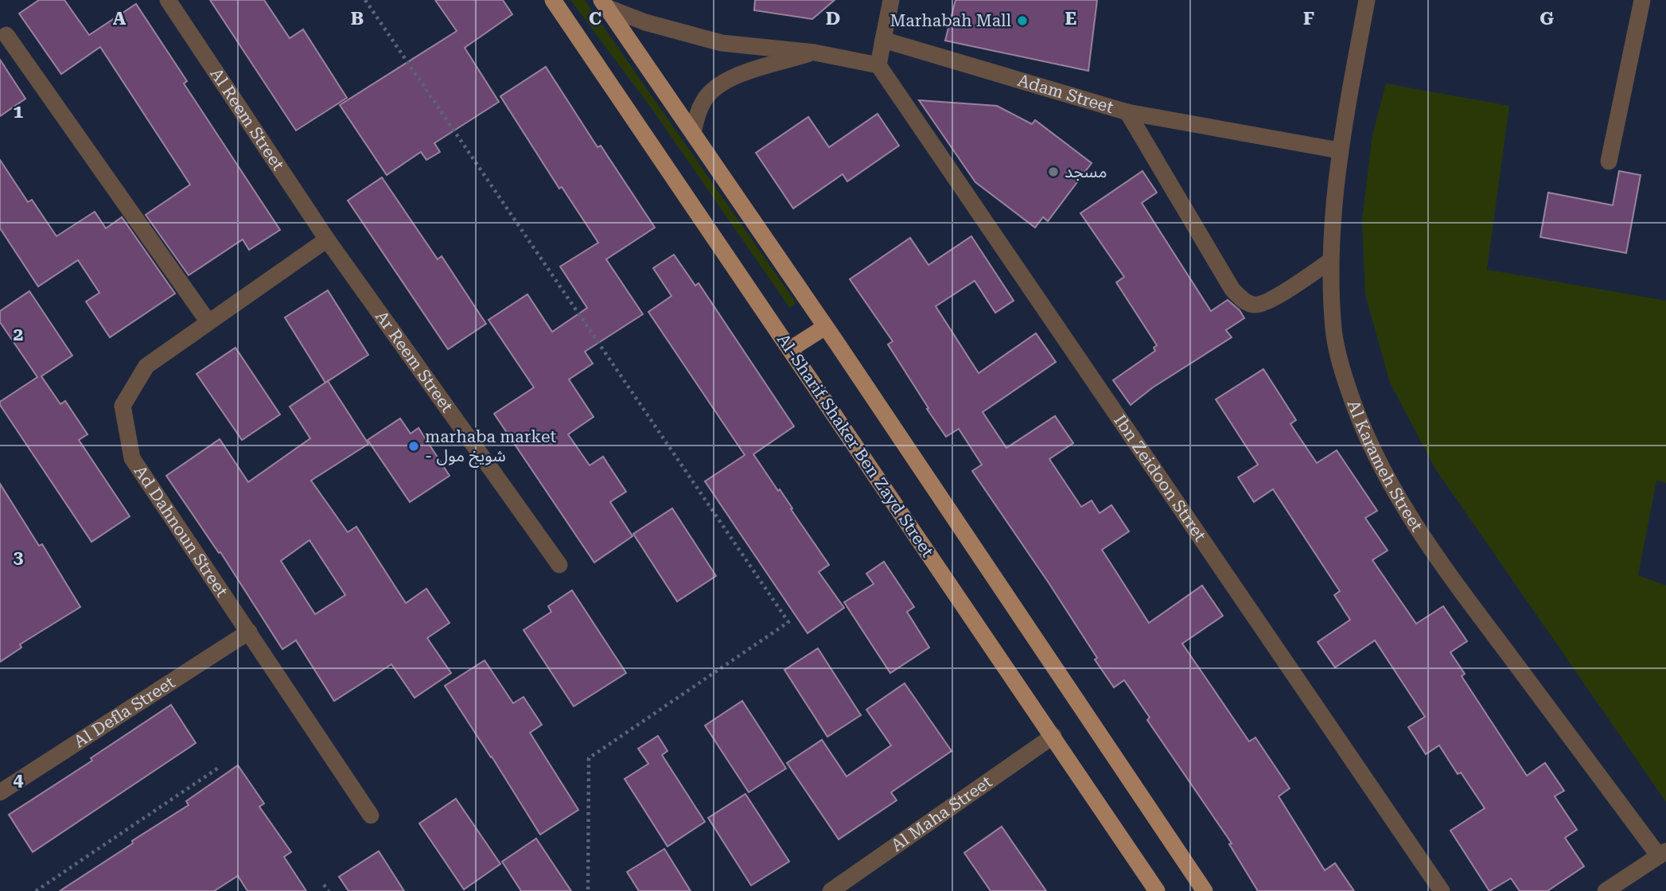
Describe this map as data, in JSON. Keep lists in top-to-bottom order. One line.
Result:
{"streets":{"main road":["Al-Sharif Shaker Ben Zayd Street"],"street":["Adam Street","Al Reem Street","Ar Reem Street","Al Karameh Street","Ibn Zeidoon Strret","Ad Dahnoun Street","Al Defla Street","Al Maha Street"]},"crossings":[["Adam Street","Al Karameh Street"],["Al Reem Street","Ar Reem Street"],["Al Reem Street","Ad Dahnoun Street"],["Ar Reem Street","Ad Dahnoun Street"],["Al-Sharif Shaker Ben Zayd Street","Al Maha Street"],["Ad Dahnoun Street","Al Defla Street"]],"places":["Marhabah Mall","مسجد","marhaba market - شويخ مول"],"grid":{"columns":["A","B","C","D","E","F","G"],"rows":["1","2","3","4"]}}
